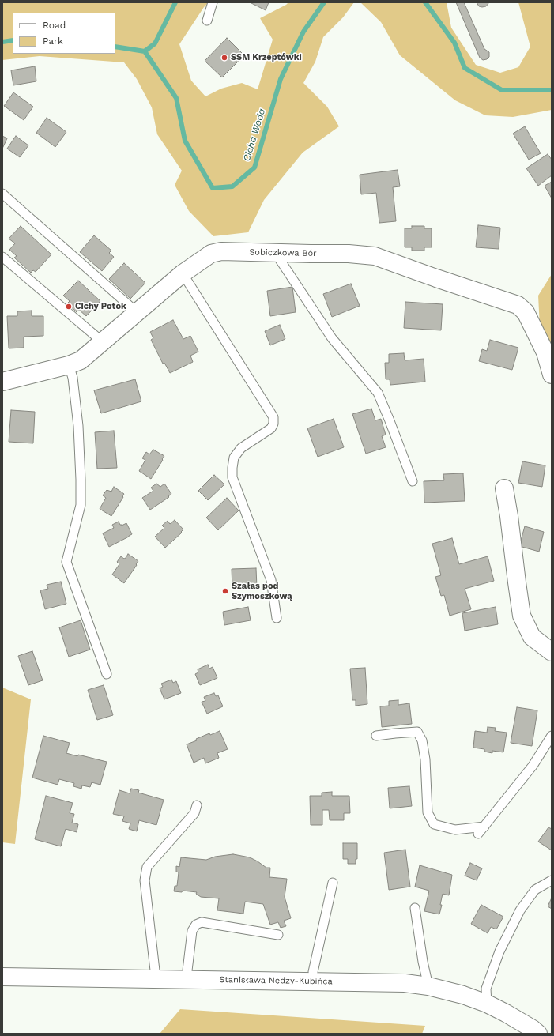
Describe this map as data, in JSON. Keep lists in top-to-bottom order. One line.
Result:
{"streets":{"street":["Sobiczkowa Bór","Stanisława Nędzy-Kubińca"]},"water":["Cicha Woda"],"places":["SSM Krzeptówki","Cichy Potok","Szałas pod Szymoszkową"],"legend":["Road","Park"]}
